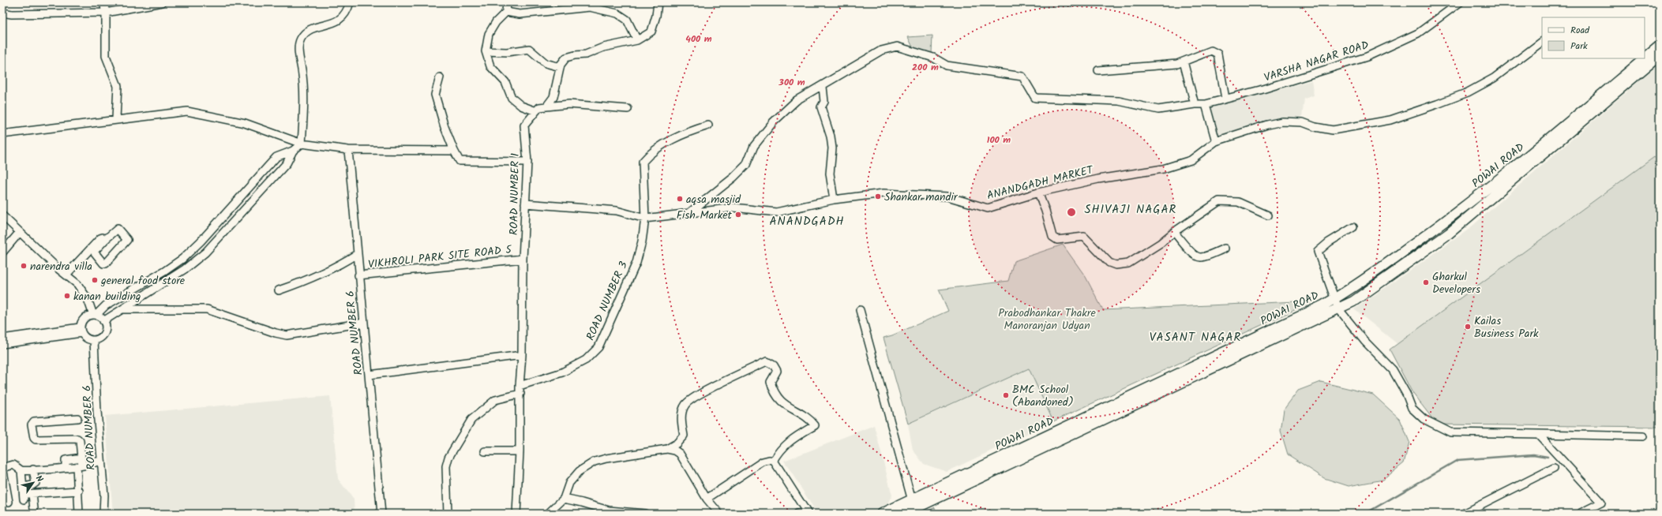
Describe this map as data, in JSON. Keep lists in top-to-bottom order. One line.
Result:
{"streets":{"main road":["POWAI ROAD"],"street":["VARSHA NAGAR ROAD","ANANDGADH MARKET","ROAD NUMBER 1","VIKHROLI PARK SITE ROAD 5","ROAD NUMBER 3","ROAD NUMBER 6"]},"crossings":[["ANANDGADH MARKET","ROAD NUMBER 1"],["ANANDGADH MARKET","ROAD NUMBER 3"],["ROAD NUMBER 1","VIKHROLI PARK SITE ROAD 5"],["ROAD NUMBER 1","ROAD NUMBER 3"],["VIKHROLI PARK SITE ROAD 5","ROAD NUMBER 6"]],"districts":["SHIVAJI NAGAR","ANANDGADH","VASANT NAGAR"],"parks":["Prabodhankar Thakre Manoranjan Udyan"],"places":["Shankar mandir","aqsa masjid","Fish Market","narendra villa","general food store","Gharkul Developers","kanan building","Kailas Business Park","BMC School (Abandoned)"],"legend":["Road","Park"],"north":"top right","rings":["400 m","200 m","300 m","100 m"]}
